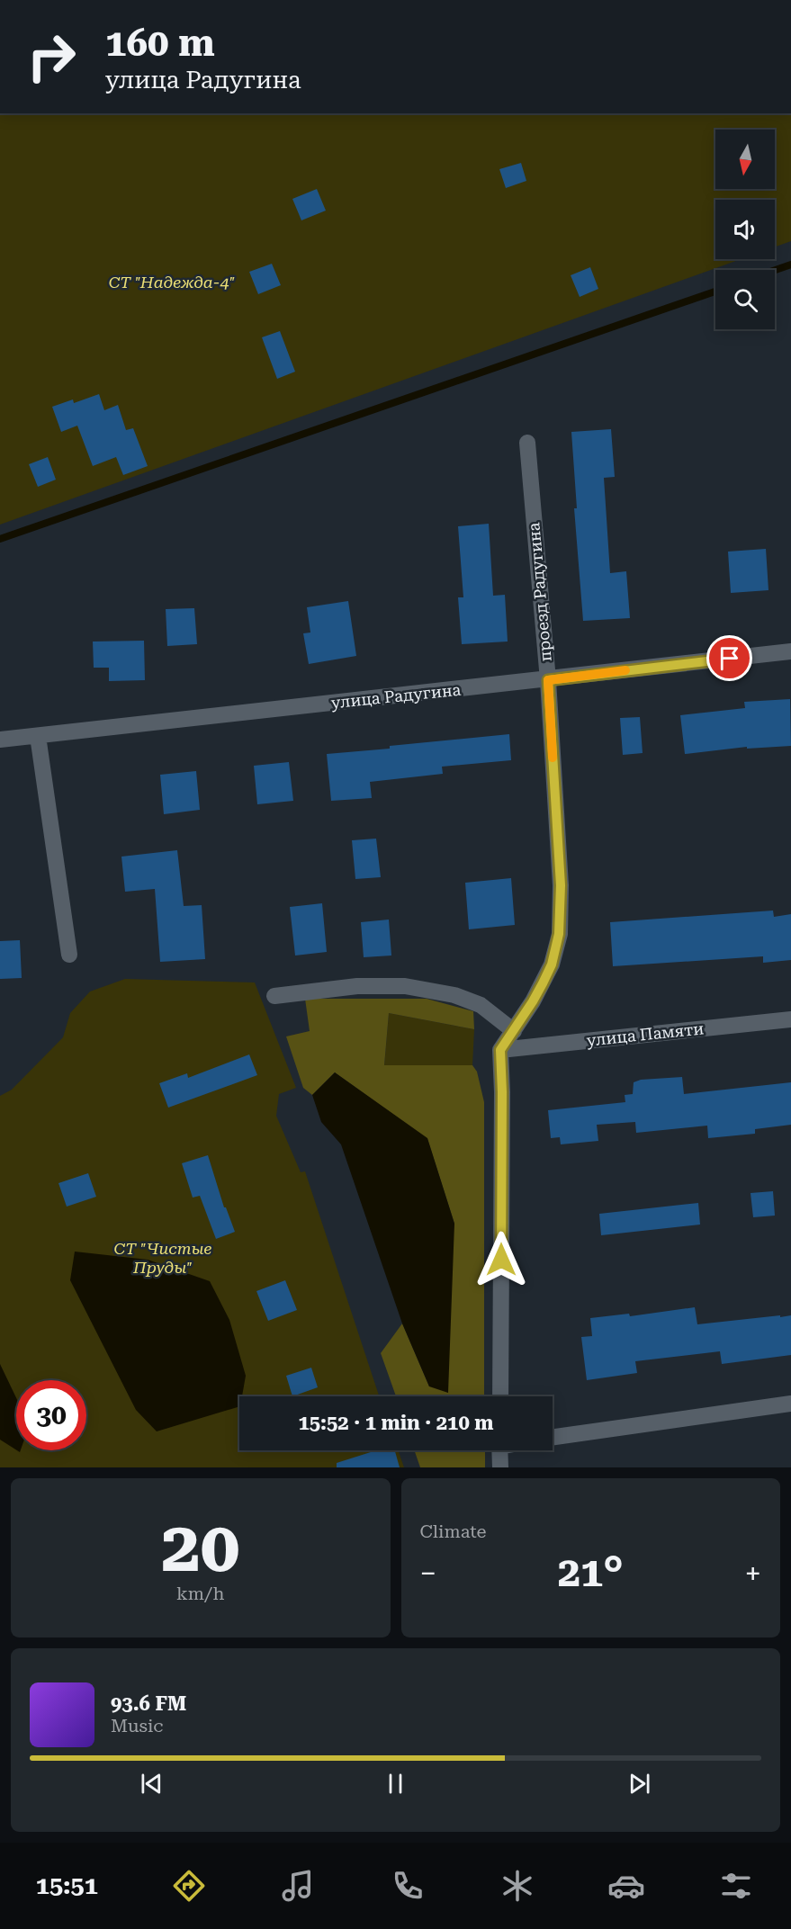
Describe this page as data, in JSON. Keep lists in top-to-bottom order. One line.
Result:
{"streets":{"street":["проезд Радугина","улица Радугина","улица Памяти"]},"crossings":[["проезд Радугина","улица Радугина"],["проезд Радугина","улица Памяти"]],"parks":["СТ \"Надежда-4\"","СТ \"Чистые Пруды\""],"north":"bottom","page":{"turn":["160 m","улица Радугина"],"limit":"30","trip":"15:52 · 1 min · 210 m","tile":[["20","km/h"],"Climate"],"heat":["−","21°","+"],"song":["93.6 FM","Music"],"tabs":"15:51"}}
